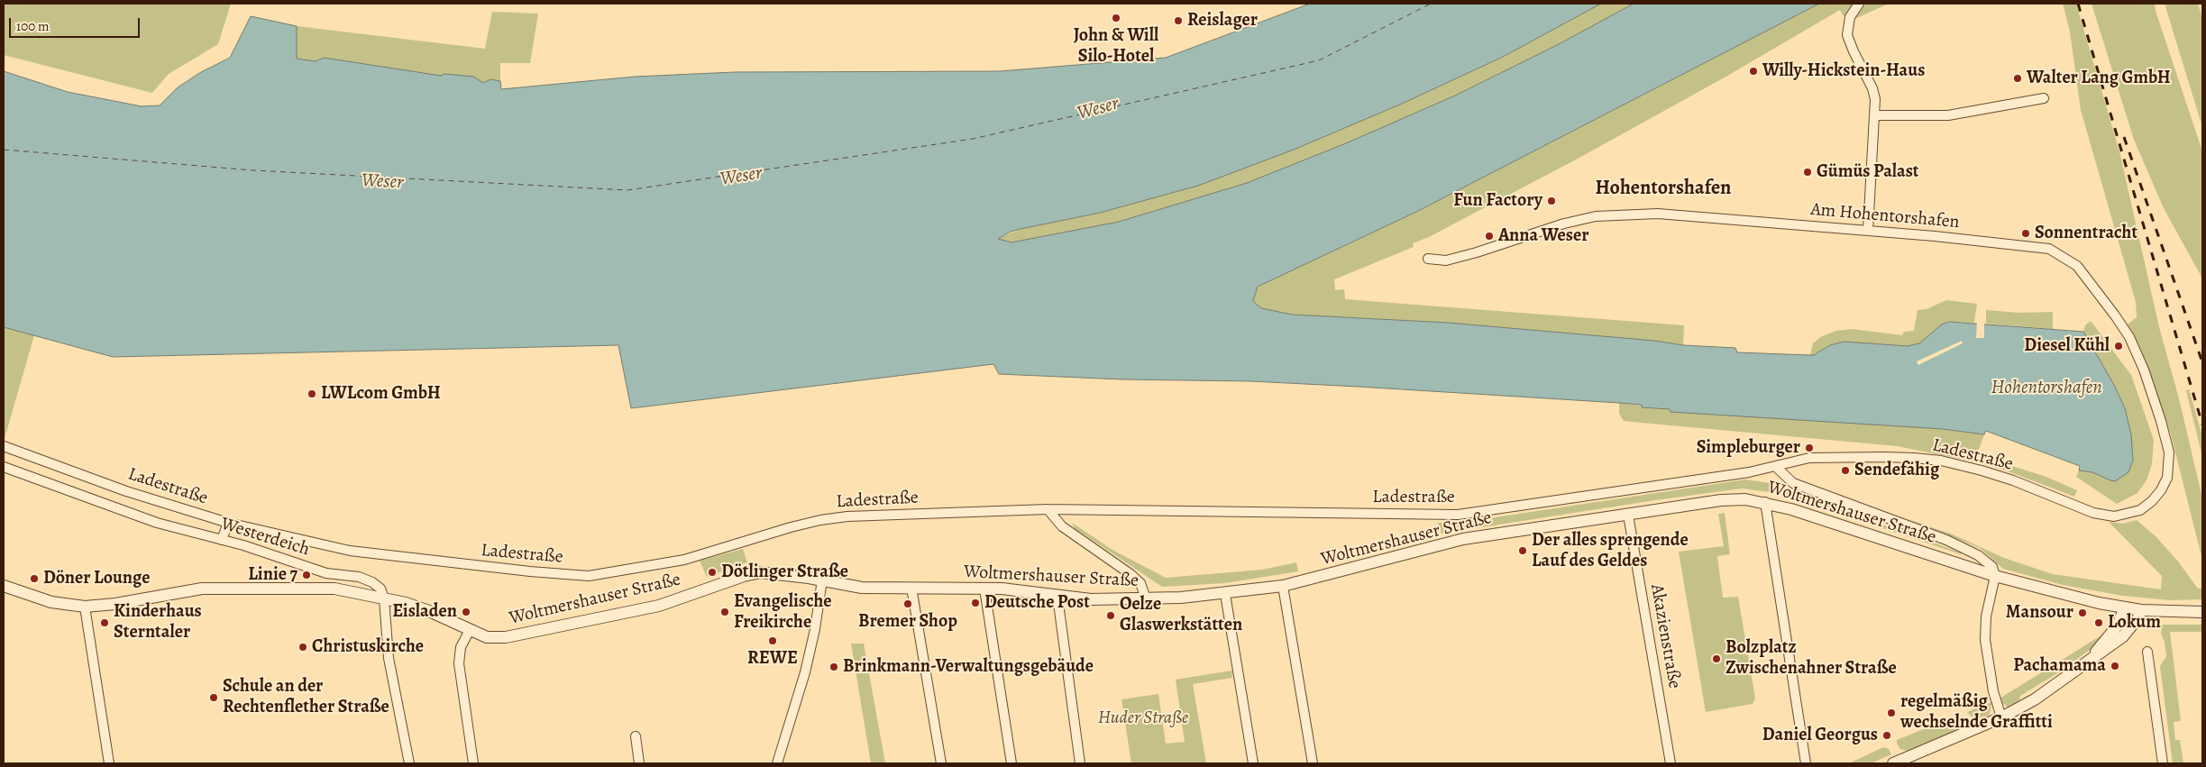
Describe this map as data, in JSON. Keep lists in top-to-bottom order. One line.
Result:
{"streets":{"street":["Am Hohentorshafen","Ladestraße","Woltmershauser Straße","Westerdeich","Akazienstraße"]},"crossings":[["Am Hohentorshafen","Ladestraße"],["Woltmershauser Straße","Westerdeich"],["Woltmershauser Straße","Akazienstraße"]],"districts":["Hohentorshafen"],"water":["Weser","Hohentorshafen"],"parks":["Huder Straße"],"places":["John & Will Silo-Hotel","Reislager","Willy-Hickstein-Haus","Walter Lang GmbH","Gümüs Palast","Fun Factory","Sonnentracht","Anna Weser","Diesel Kühl","LWLcom GmbH","Simpleburger","Sendefähig","Der alles sprengende Lauf des Geldes","Dötlinger Straße","Linie 7","Döner Lounge","Deutsche Post","Bremer Shop","Eisladen","Evangelische Freikirche","Mansour","Oelze Glaswerkstätten","Kinderhaus Sterntaler","Lokum","REWE","Christuskirche","Bolzplatz Zwischenahner Straße","Pachamama","Brinkmann-Verwaltungsgebäude","Schule an der Rechtenflether Straße","regelmäßig wechselnde Graffitti","Daniel Georgus"],"scale_bar":"100 m"}
